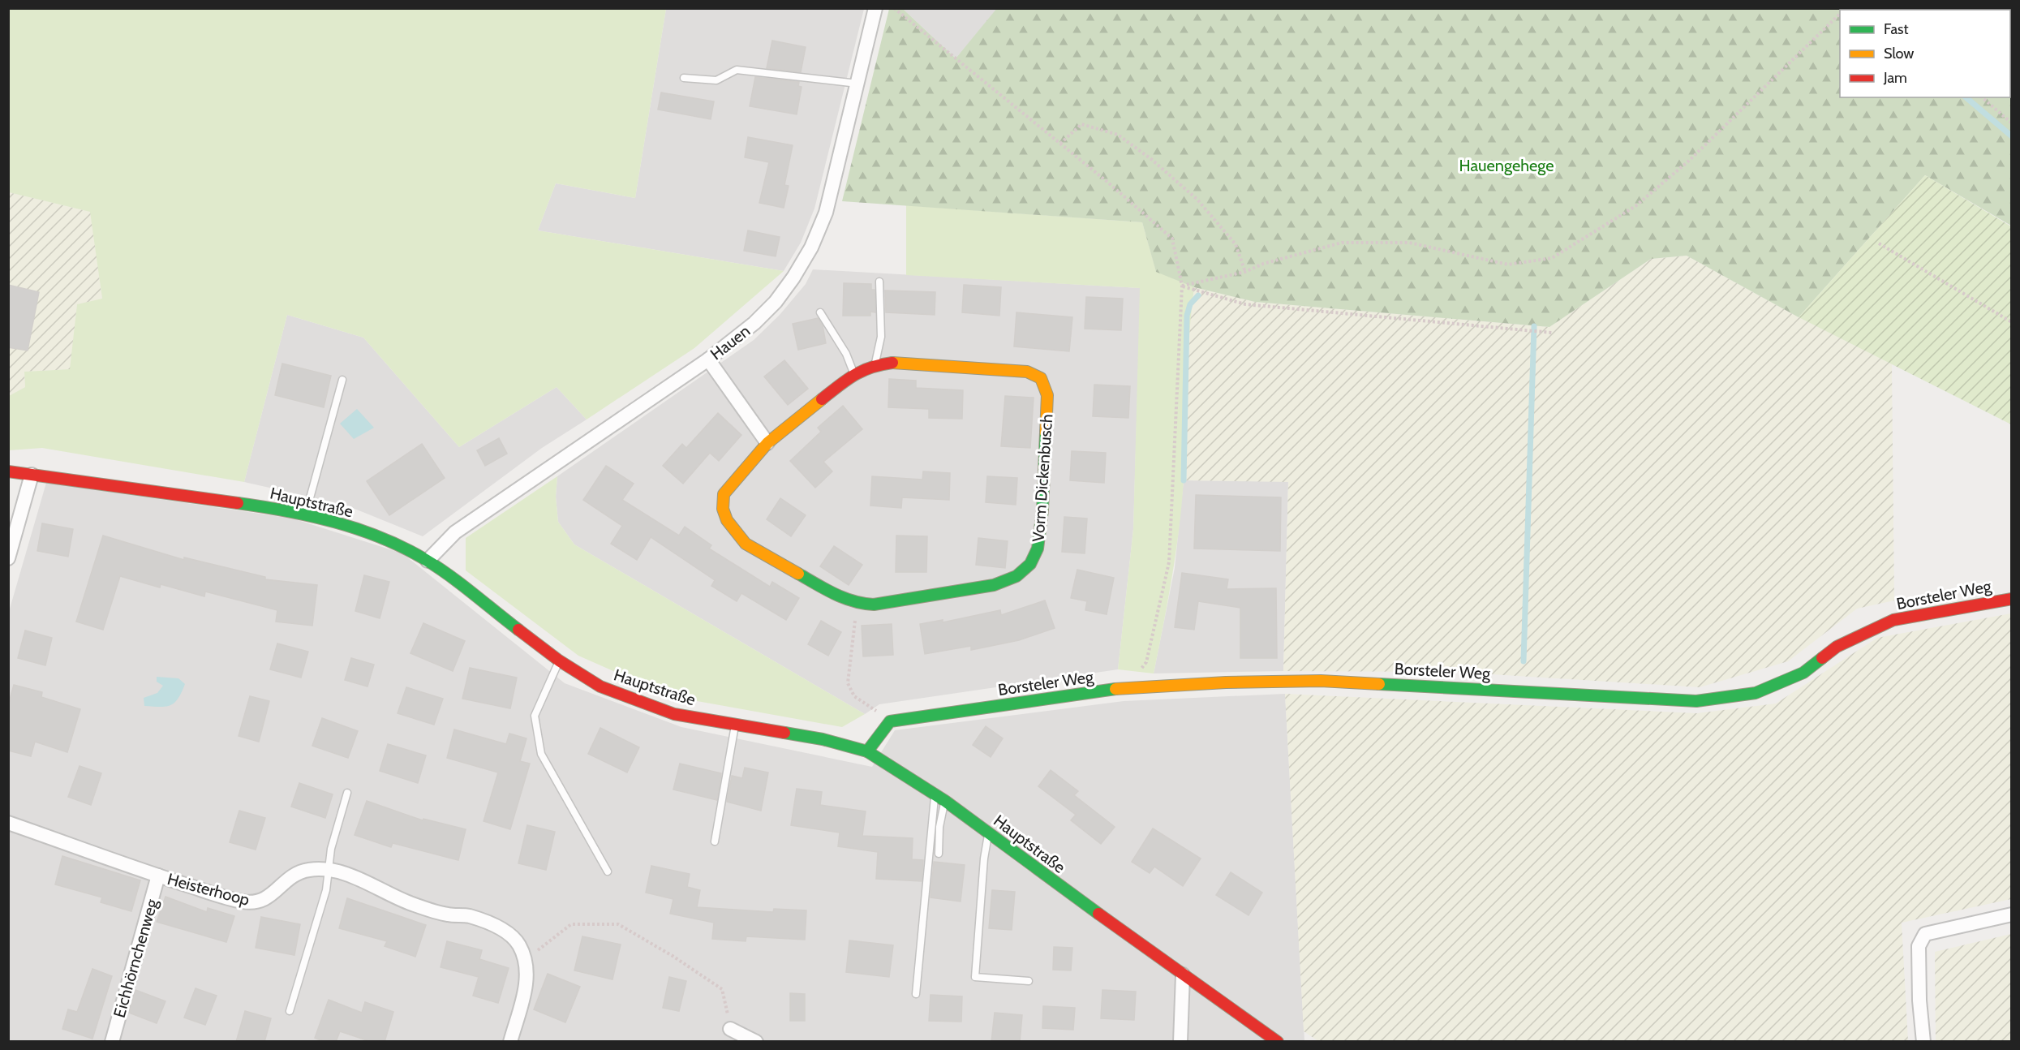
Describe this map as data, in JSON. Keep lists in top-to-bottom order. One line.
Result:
{"streets":{"street":["Hauen","Vorm Dickenbusch","Hauptstraße","Borsteler Weg","Heisterhoop","Eichhörnchenweg"]},"crossings":[["Hauen","Hauptstraße"],["Heisterhoop","Eichhörnchenweg"]],"parks":["Hauengehege"],"legend":["Fast","Slow","Jam"]}
